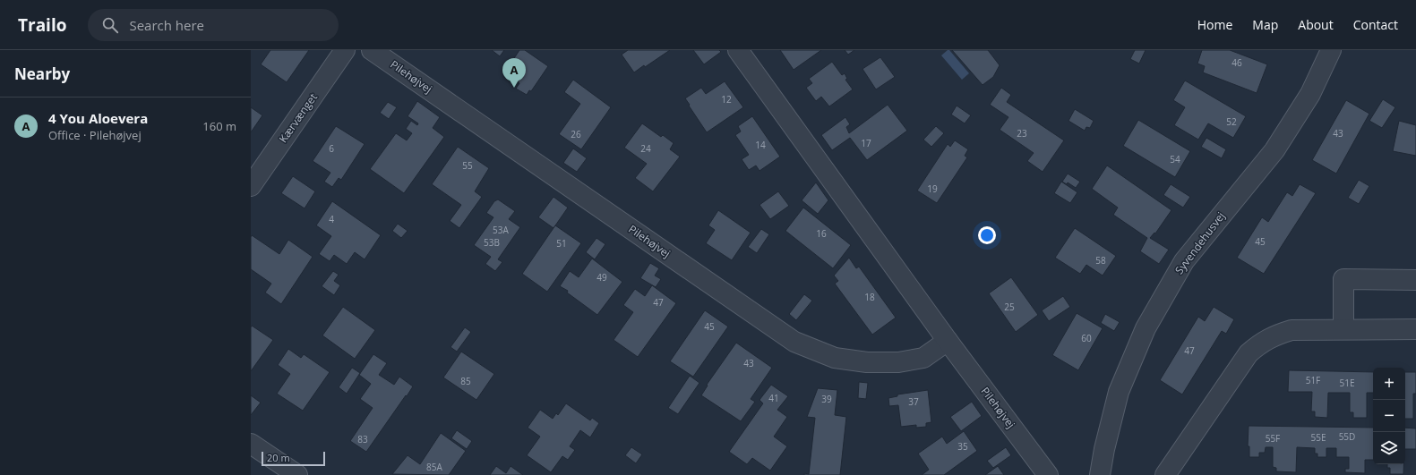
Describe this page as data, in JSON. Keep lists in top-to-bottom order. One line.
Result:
{"streets":{"street":["Pilehøjvej","Kærvænget","Syvendehusvej"]},"house_numbers":["46","12","52","23","43","26","17","14","6","24","54","55","19","4","53A","16","45","53B","51","58","49","18","47","25","45","60","47","43","51F","85","51E","41","39","37","55D","55E","55F","83","35","85A"],"scale_bar":"20 m","page":{"header":"Trailo","search":"Search here","nav":["Home","Map","About","Contact"],"heading":"Nearby","pins":"A","list":[{"mark":"A","name":"4 You Aloevera","note":"Office · Pilehøjvej","value":"160 m"}],"map_buttons":["+","−"],"scale":"20 m"}}
